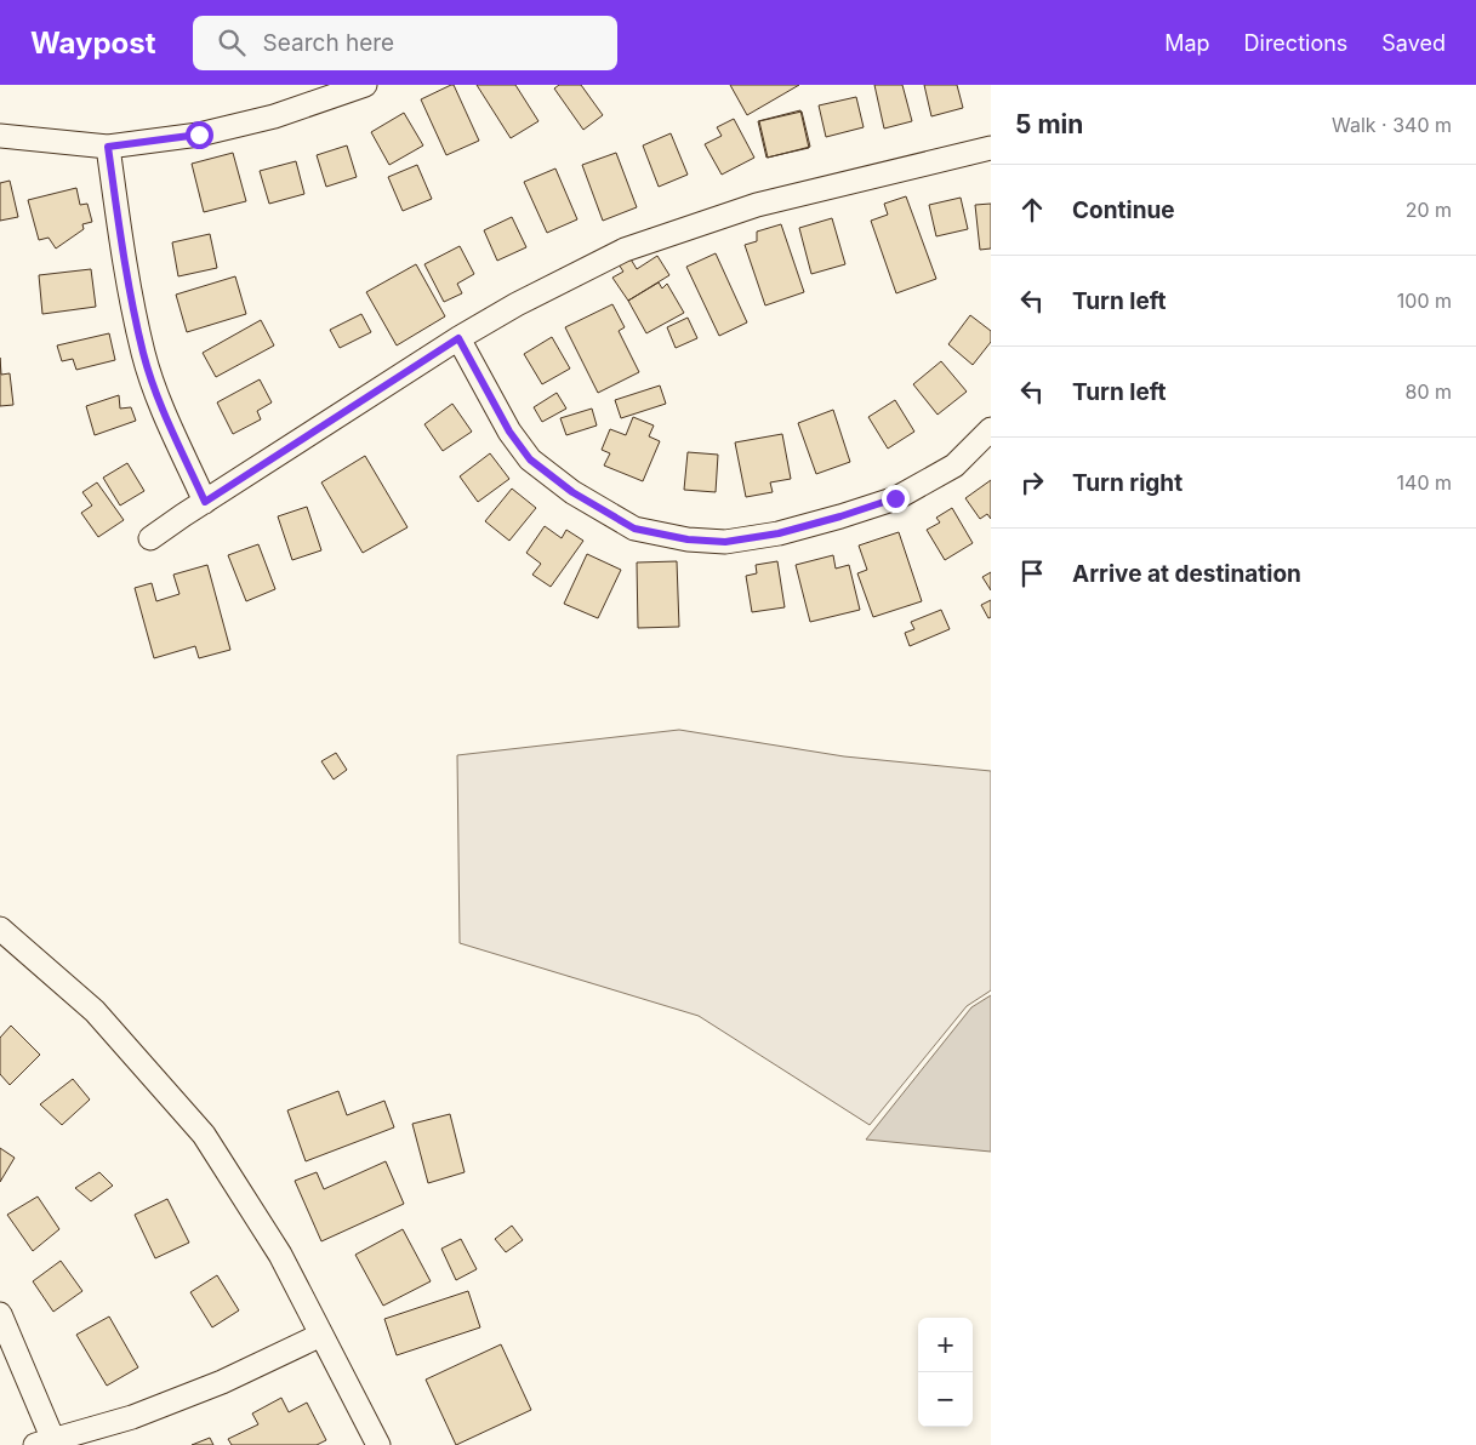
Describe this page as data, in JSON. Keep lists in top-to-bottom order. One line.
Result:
{"page":{"header":"Waypost","search":"Search here","nav":["Map","Directions","Saved"],"heading":["5 min","Walk · 340 m"],"list":[["Continue","20 m"],["Turn left","100 m"],["Turn left","80 m"],["Turn right","140 m"],"Arrive at destination"],"map_buttons":["+","−"]}}
